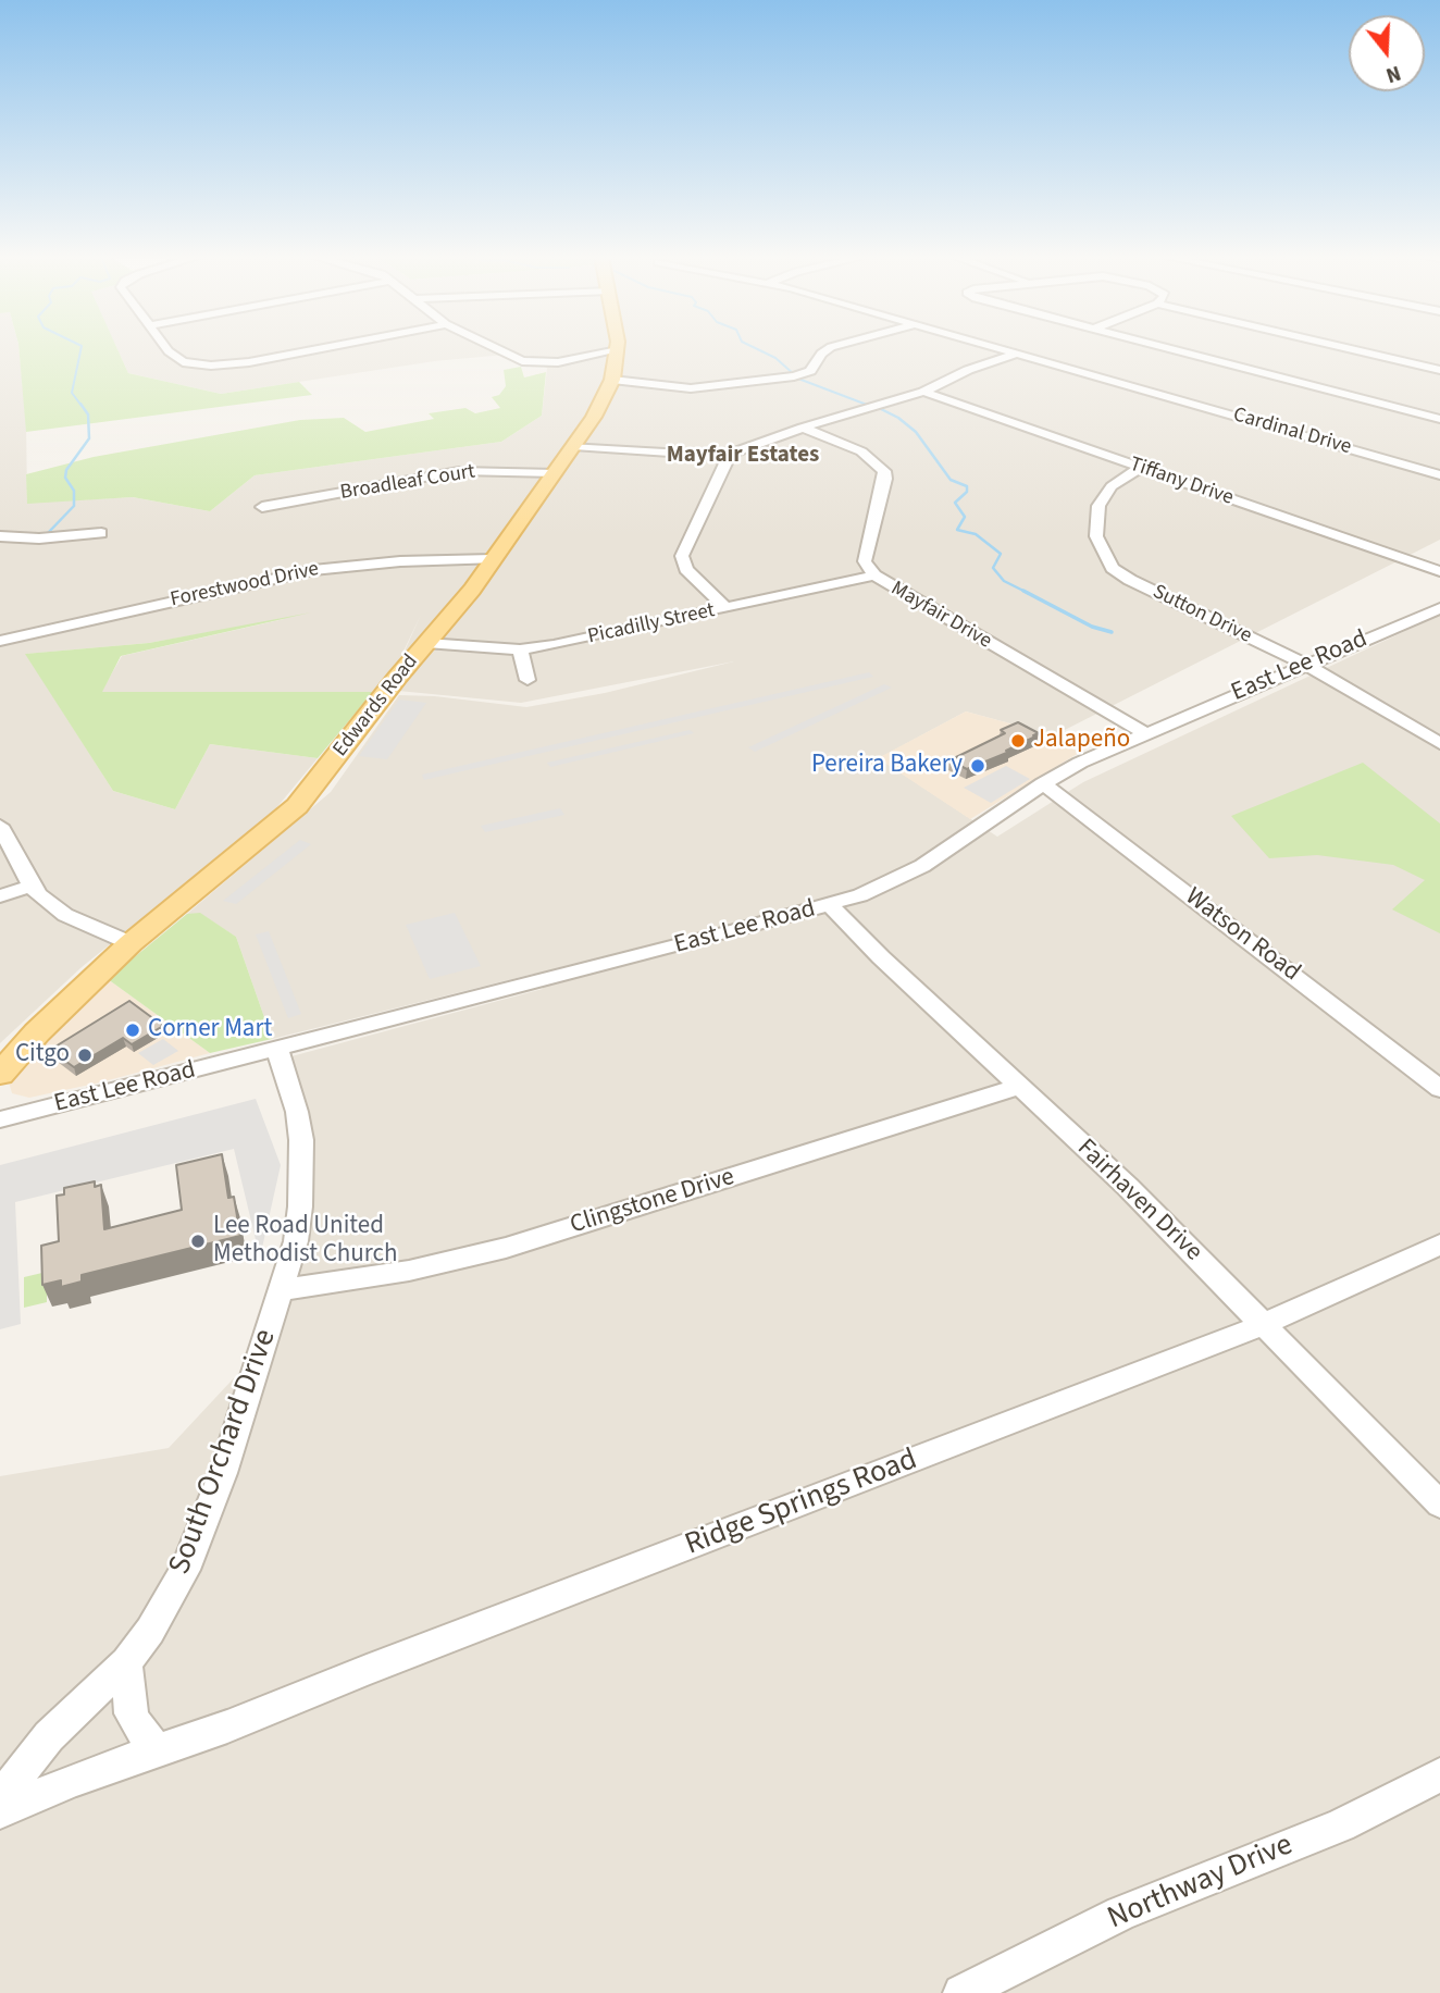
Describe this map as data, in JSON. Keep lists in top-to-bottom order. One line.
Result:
{"streets":{"main road":["Edwards Road"],"street":["Cardinal Drive","Tiffany Drive","Broadleaf Court","Forestwood Drive","Sutton Drive","Mayfair Drive","Picadilly Street","East Lee Road","Watson Road","Fairhaven Drive","Clingstone Drive","South Orchard Drive","Ridge Springs Road","Northway Drive"]},"crossings":[["Tiffany Drive","Sutton Drive"],["Broadleaf Court","Edwards Road"],["Forestwood Drive","Edwards Road"],["Sutton Drive","East Lee Road"],["Mayfair Drive","Picadilly Street"],["Mayfair Drive","East Lee Road"],["Picadilly Street","Edwards Road"],["East Lee Road","Watson Road"],["East Lee Road","Fairhaven Drive"],["East Lee Road","South Orchard Drive"],["Fairhaven Drive","Clingstone Drive"],["Fairhaven Drive","Ridge Springs Road"],["Clingstone Drive","South Orchard Drive"]],"districts":["Mayfair Estates"],"places":["Jalapeño","Pereira Bakery","Corner Mart","Citgo","Lee Road United Methodist Church"],"north":"bottom"}
